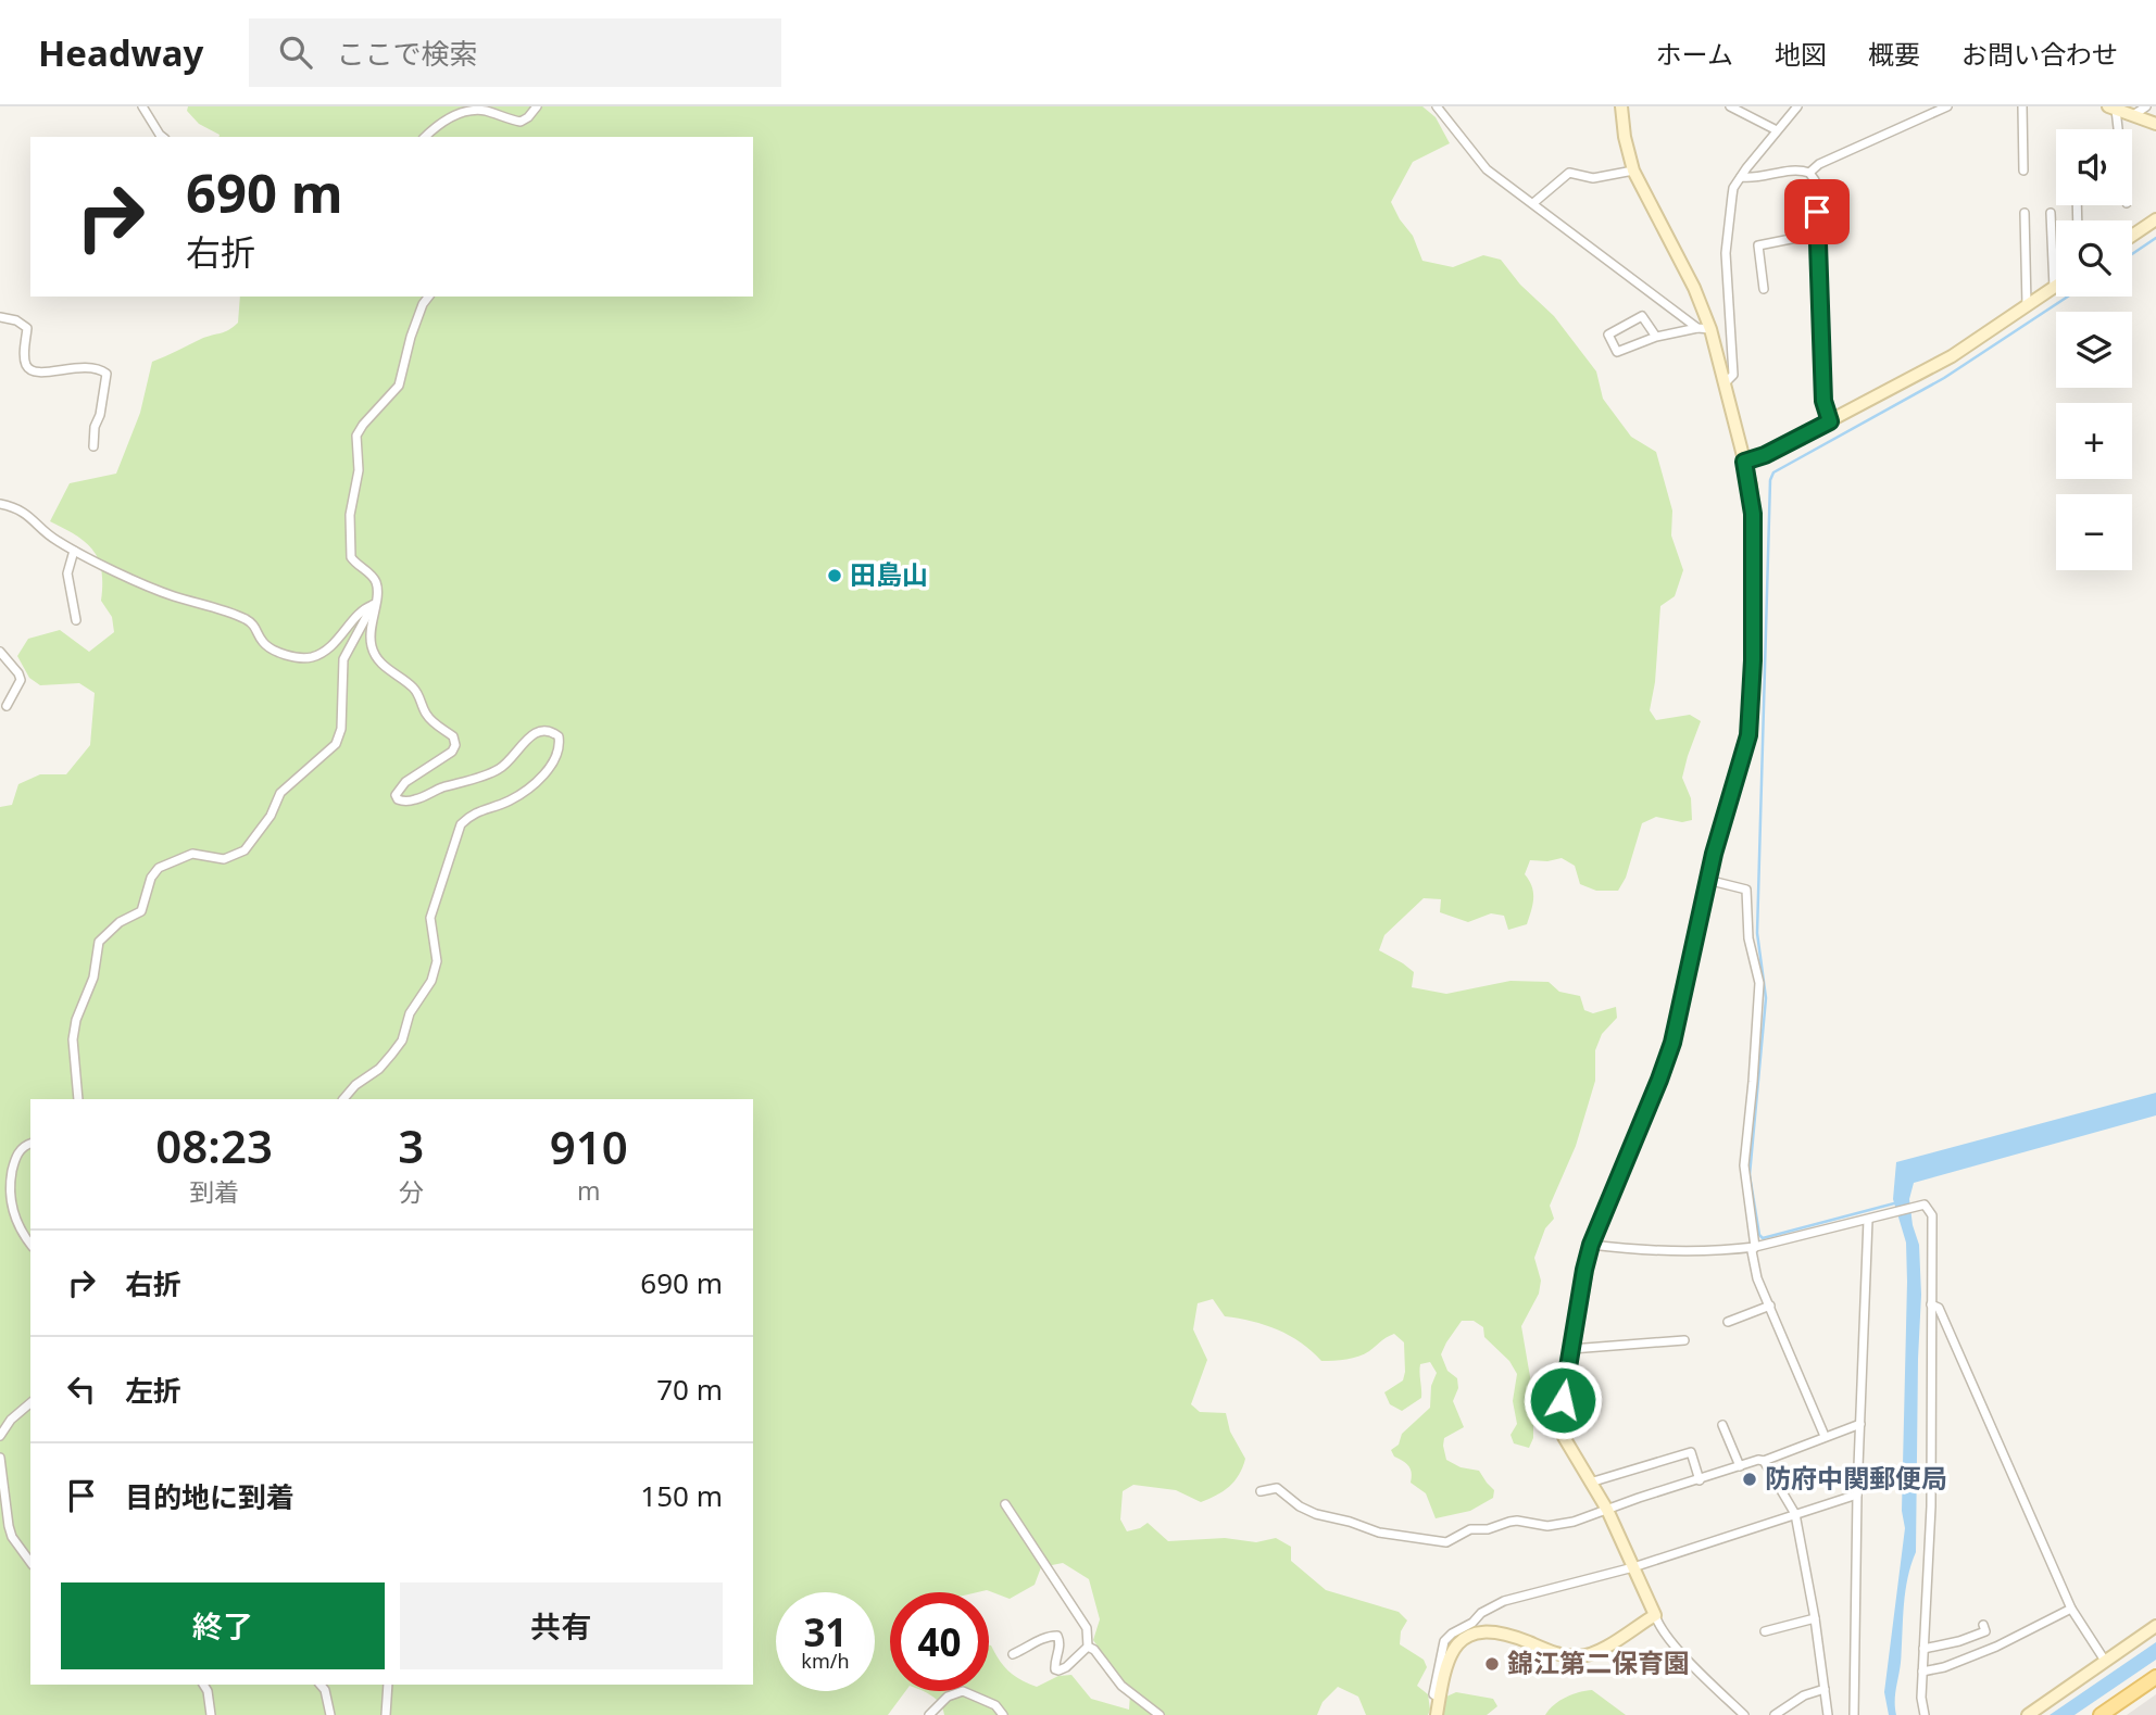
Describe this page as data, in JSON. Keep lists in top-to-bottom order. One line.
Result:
{"places":["田島山","防府中関郵便局","錦江第二保育園"],"page":{"header":"Headway","search":"ここで検索","nav":["ホーム","地図","概要","お問い合わせ"],"map_buttons":["+","−"],"turn":["690 m","右折"],"eta":["08:23","到着","3","分","910","m"],"list":[{"name":"右折","value":"690 m"},{"name":"左折","value":"70 m"},{"name":"目的地に到着","value":"150 m"}],"buttons":["終了","共有"],"speed":"31 km/h","limit":"40"}}
